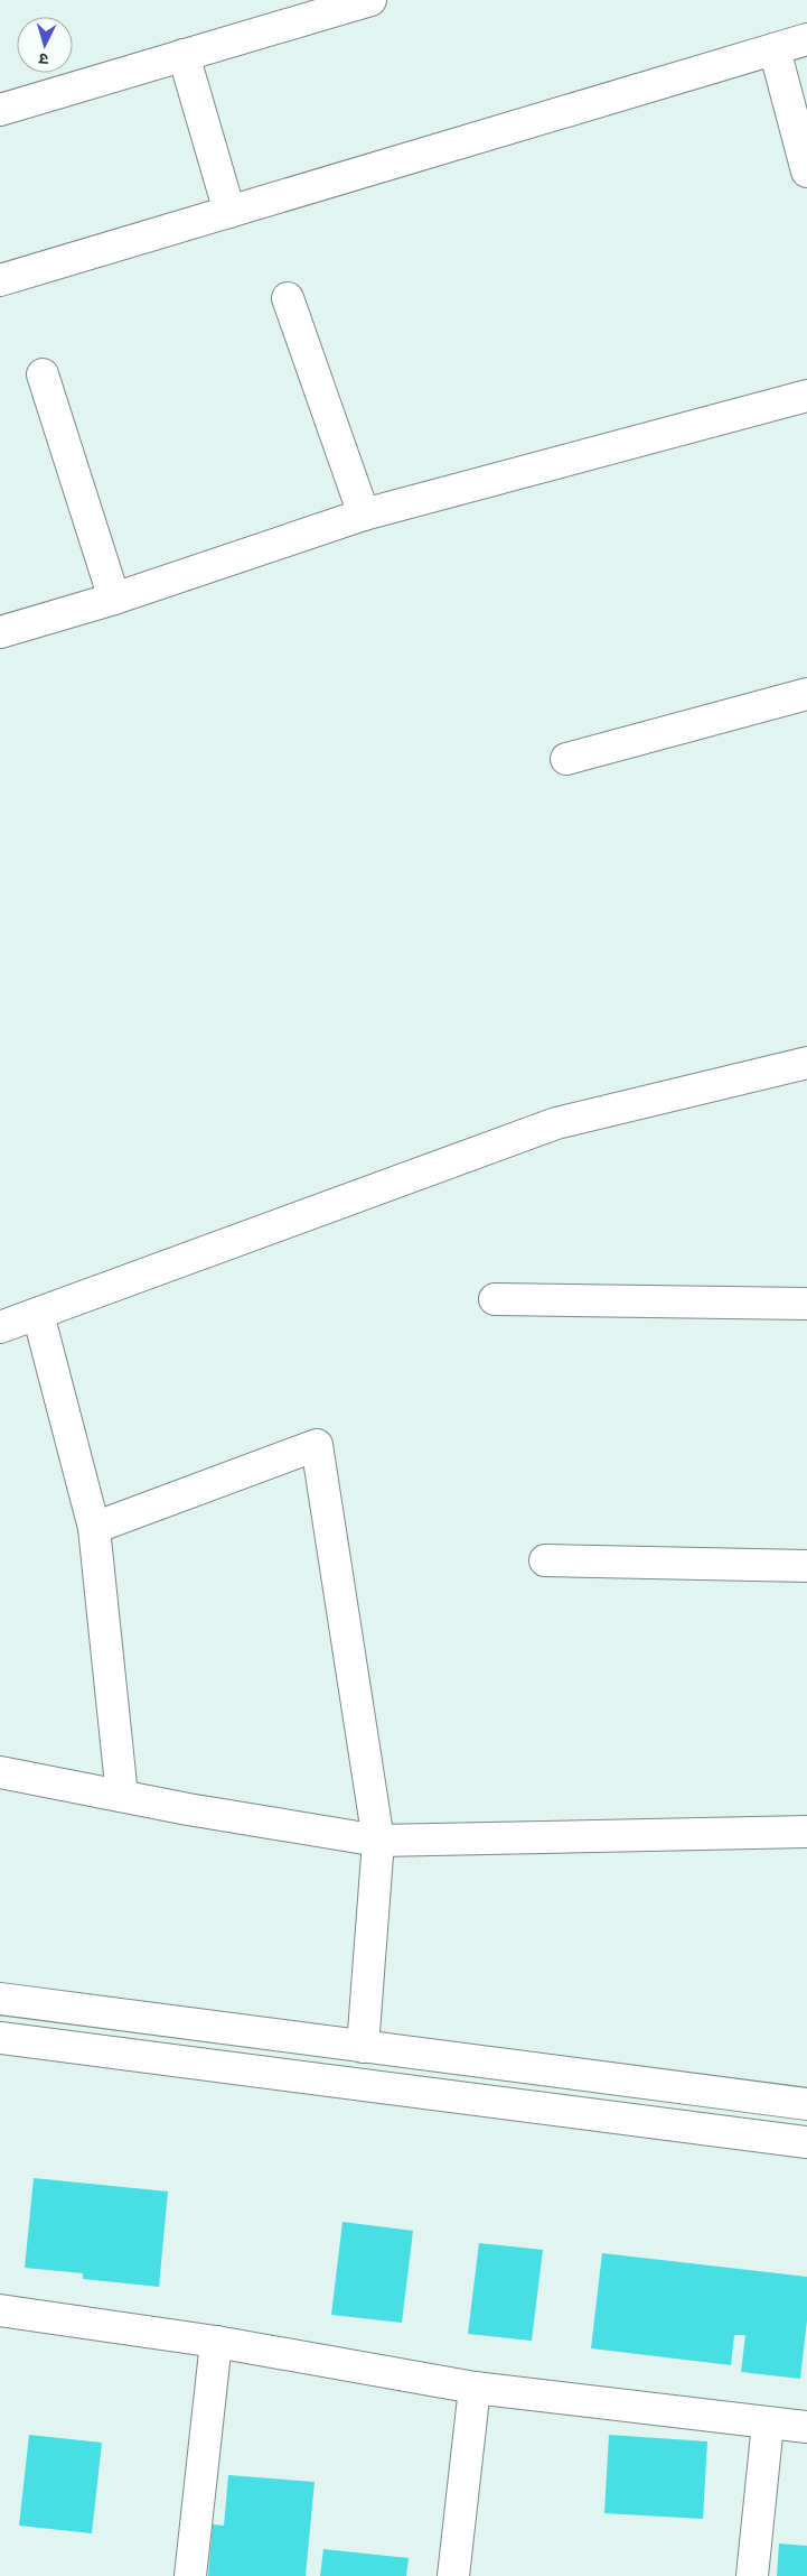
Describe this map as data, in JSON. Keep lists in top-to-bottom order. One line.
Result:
{"north":"bottom"}
